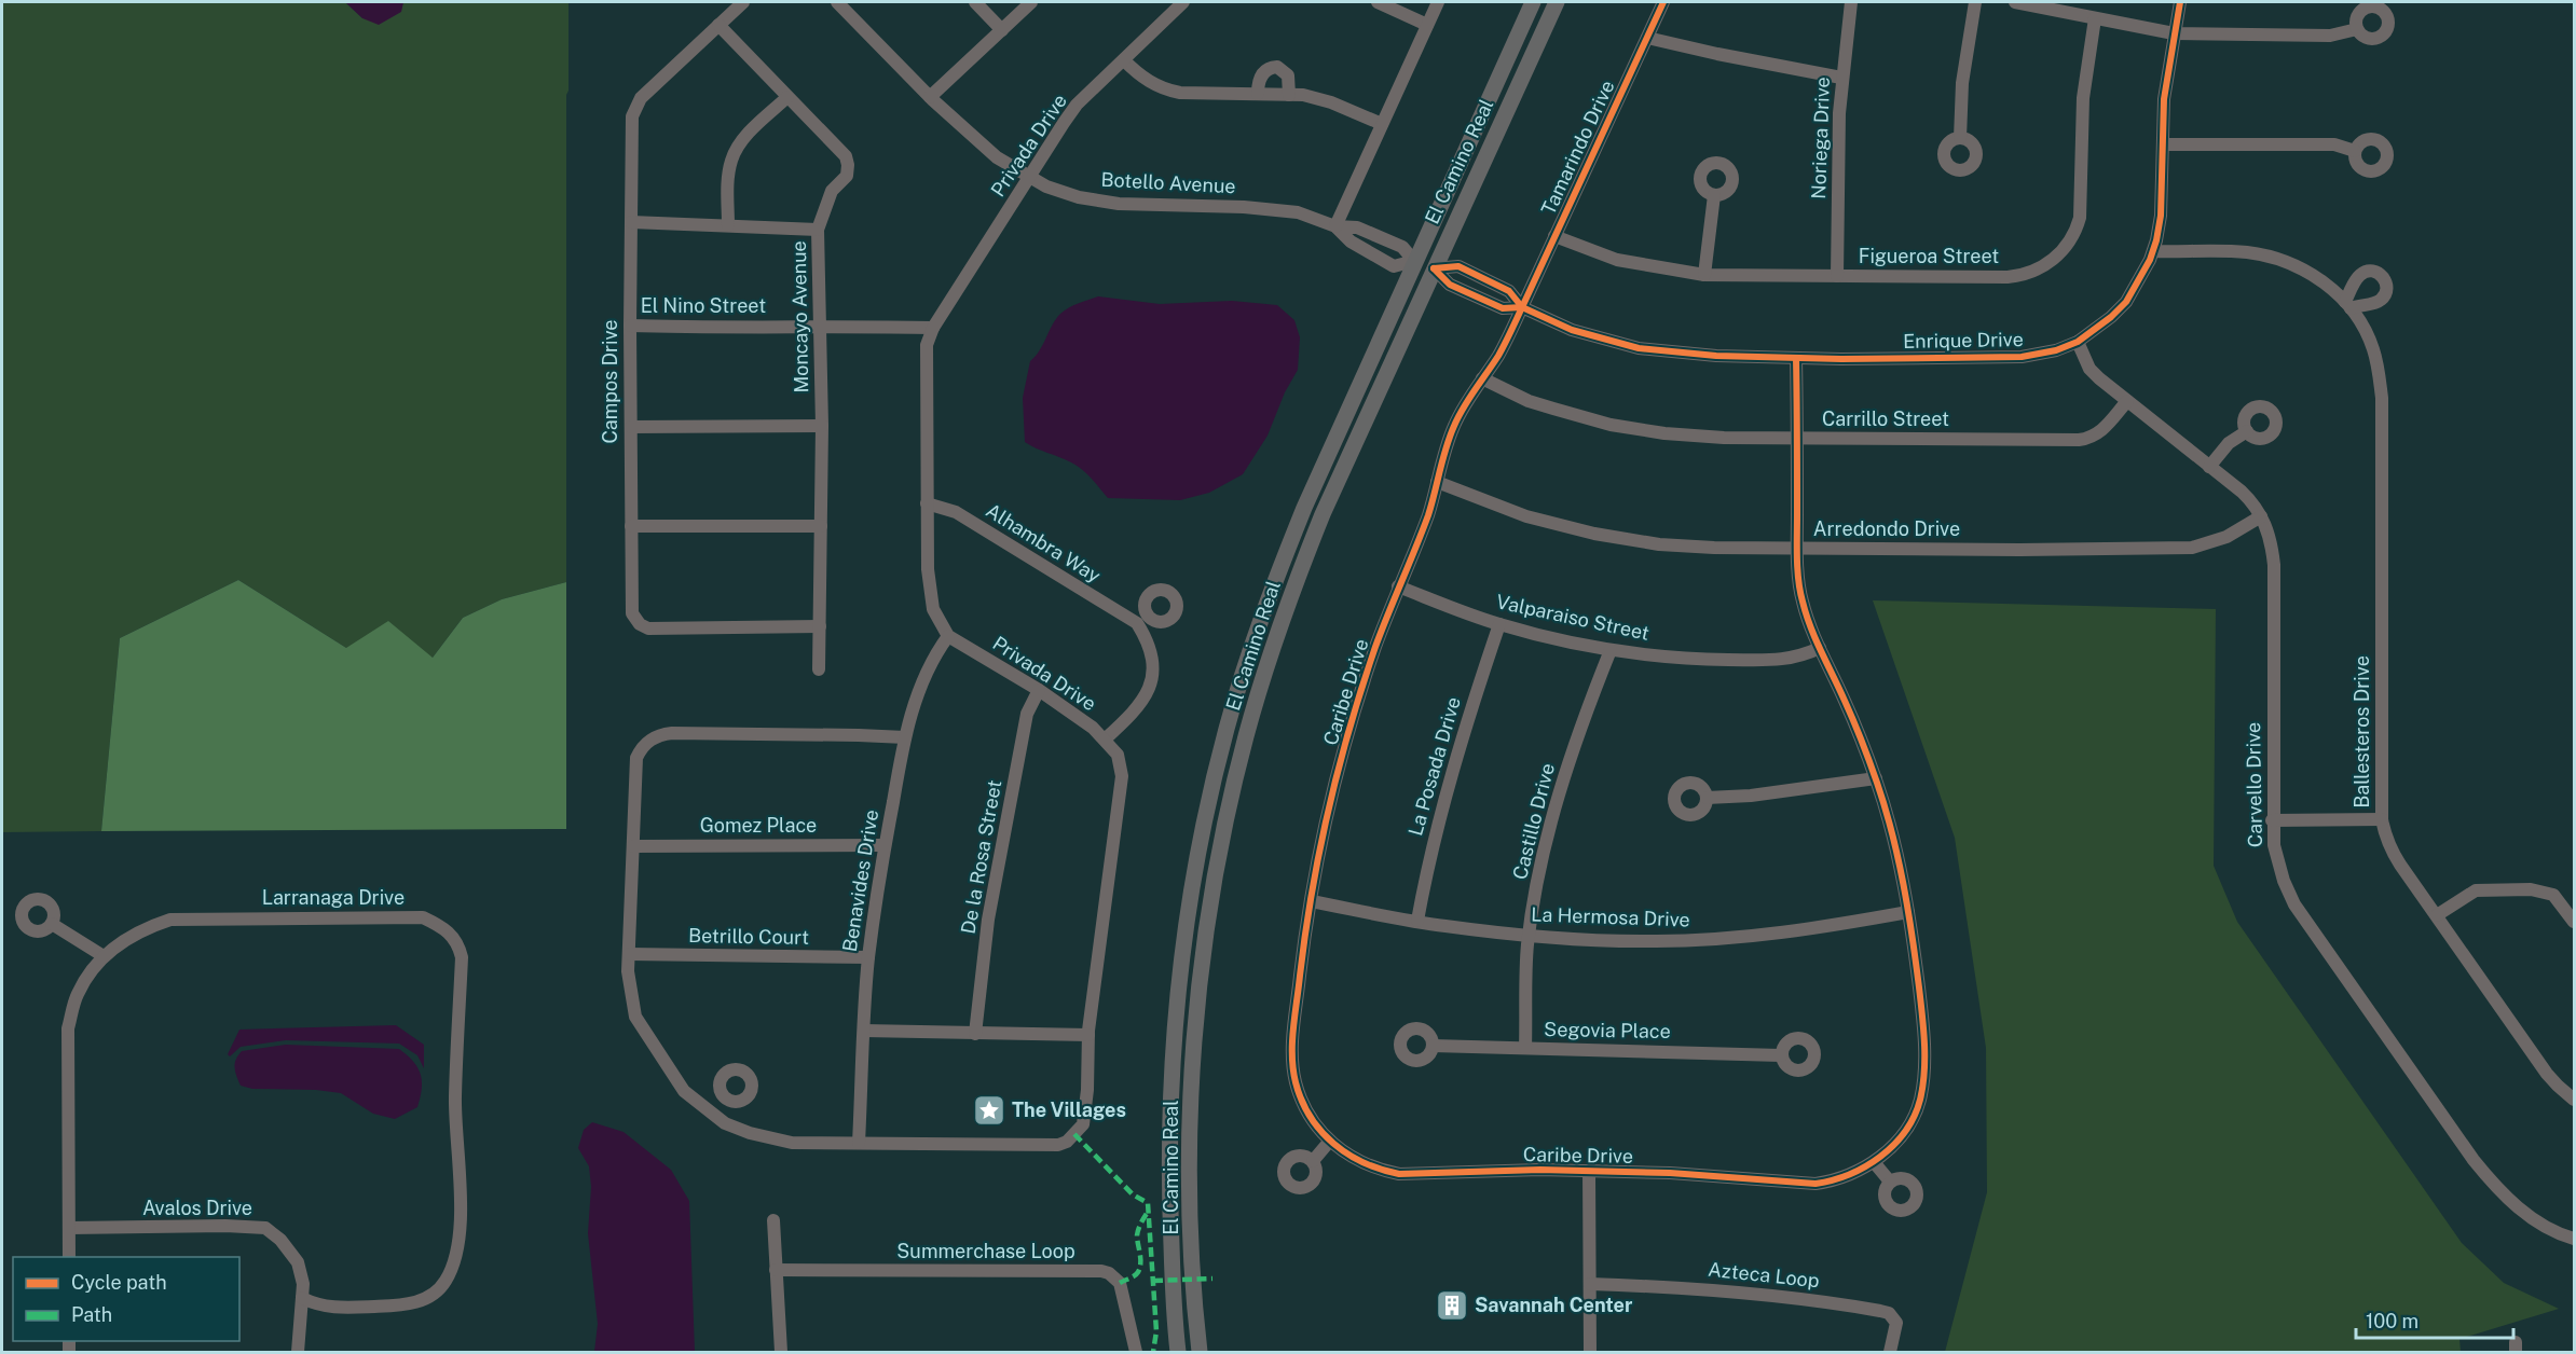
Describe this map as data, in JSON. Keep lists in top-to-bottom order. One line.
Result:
{"streets":{"main road":["El Camino Real"],"street":["Noriega Drive","Privada Drive","Tamarindo Drive","Botello Avenue","Figueroa Street","El Nino Street","Moncayo Avenue","Enrique Drive","Campos Drive","Carrillo Street","Arredondo Drive","Alhambra Way","Valparaiso Street","Caribe Drive","Ballesteros Drive","La Posada Drive","Carvello Drive","Castillo Drive","Gomez Place","De la Rosa Street","Benavides Drive","Larranaga Drive","La Hermosa Drive","Betrillo Court","Segovia Place","Avalos Drive","Summerchase Loop","Azteca Loop"]},"crossings":[["Noriega Drive","Figueroa Street"],["Privada Drive","Botello Avenue"],["Privada Drive","El Nino Street"],["Privada Drive","Alhambra Way"],["Privada Drive","Gomez Place"],["Privada Drive","De la Rosa Street"],["Privada Drive","Benavides Drive"],["Privada Drive","Betrillo Court"],["Tamarindo Drive","Figueroa Street"],["Tamarindo Drive","Enrique Drive"],["Tamarindo Drive","Caribe Drive"],["El Camino Real","Botello Avenue"],["El Camino Real","Enrique Drive"],["El Nino Street","Moncayo Avenue"],["El Nino Street","Campos Drive"],["Moncayo Avenue","Campos Drive"],["Enrique Drive","Caribe Drive"],["Enrique Drive","Ballesteros Drive"],["Enrique Drive","Carvello Drive"],["Carrillo Street","Caribe Drive"],["Carrillo Street","Carvello Drive"],["Arredondo Drive","Caribe Drive"],["Arredondo Drive","Carvello Drive"],["Valparaiso Street","Caribe Drive"],["Valparaiso Street","La Posada Drive"],["Valparaiso Street","Castillo Drive"],["Caribe Drive","La Hermosa Drive"],["La Posada Drive","La Hermosa Drive"],["Castillo Drive","La Hermosa Drive"],["Castillo Drive","Segovia Place"],["Gomez Place","Benavides Drive"],["Benavides Drive","Betrillo Court"],["Larranaga Drive","Avalos Drive"]],"places":{"place":["The Villages"],"building":["Savannah Center"]},"legend":["Cycle path","Path"],"scale_bar":"100 m"}
